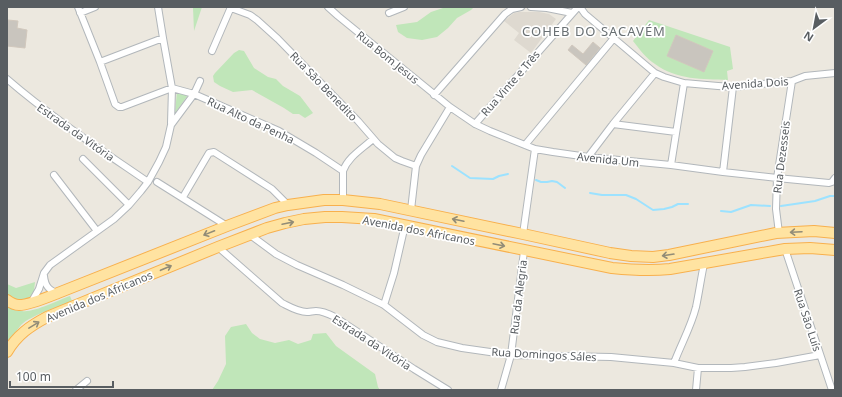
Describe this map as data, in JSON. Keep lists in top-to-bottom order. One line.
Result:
{"streets":{"main road":["Avenida dos Africanos"],"street":["Rua Bom Jesus","Rua Vinte e Três","Avenida Dois","Rua São Benedito","Rua Alto da Penha","Estrada da Vitória","Rua Dezesseis","Avenida Um","Rua da Alegria","Rua São Luís","Rua Domingos Sáles"]},"crossings":[["Rua Bom Jesus","Avenida Um"],["Rua Vinte e Três","Avenida Dois"],["Rua Vinte e Três","Avenida Um"],["Avenida Dois","Rua Dezesseis"],["Estrada da Vitória","Avenida dos Africanos"],["Rua Dezesseis","Avenida Um"],["Rua Dezesseis","Avenida dos Africanos"],["Avenida dos Africanos","Rua da Alegria"],["Avenida dos Africanos","Rua São Luís"],["Avenida dos Africanos","Rua Domingos Sáles"],["Rua da Alegria","Rua Domingos Sáles"],["Rua São Luís","Rua Domingos Sáles"]],"districts":["COHEB DO SACAVÉM"],"scale_bar":"100 m","north":"bottom left"}
